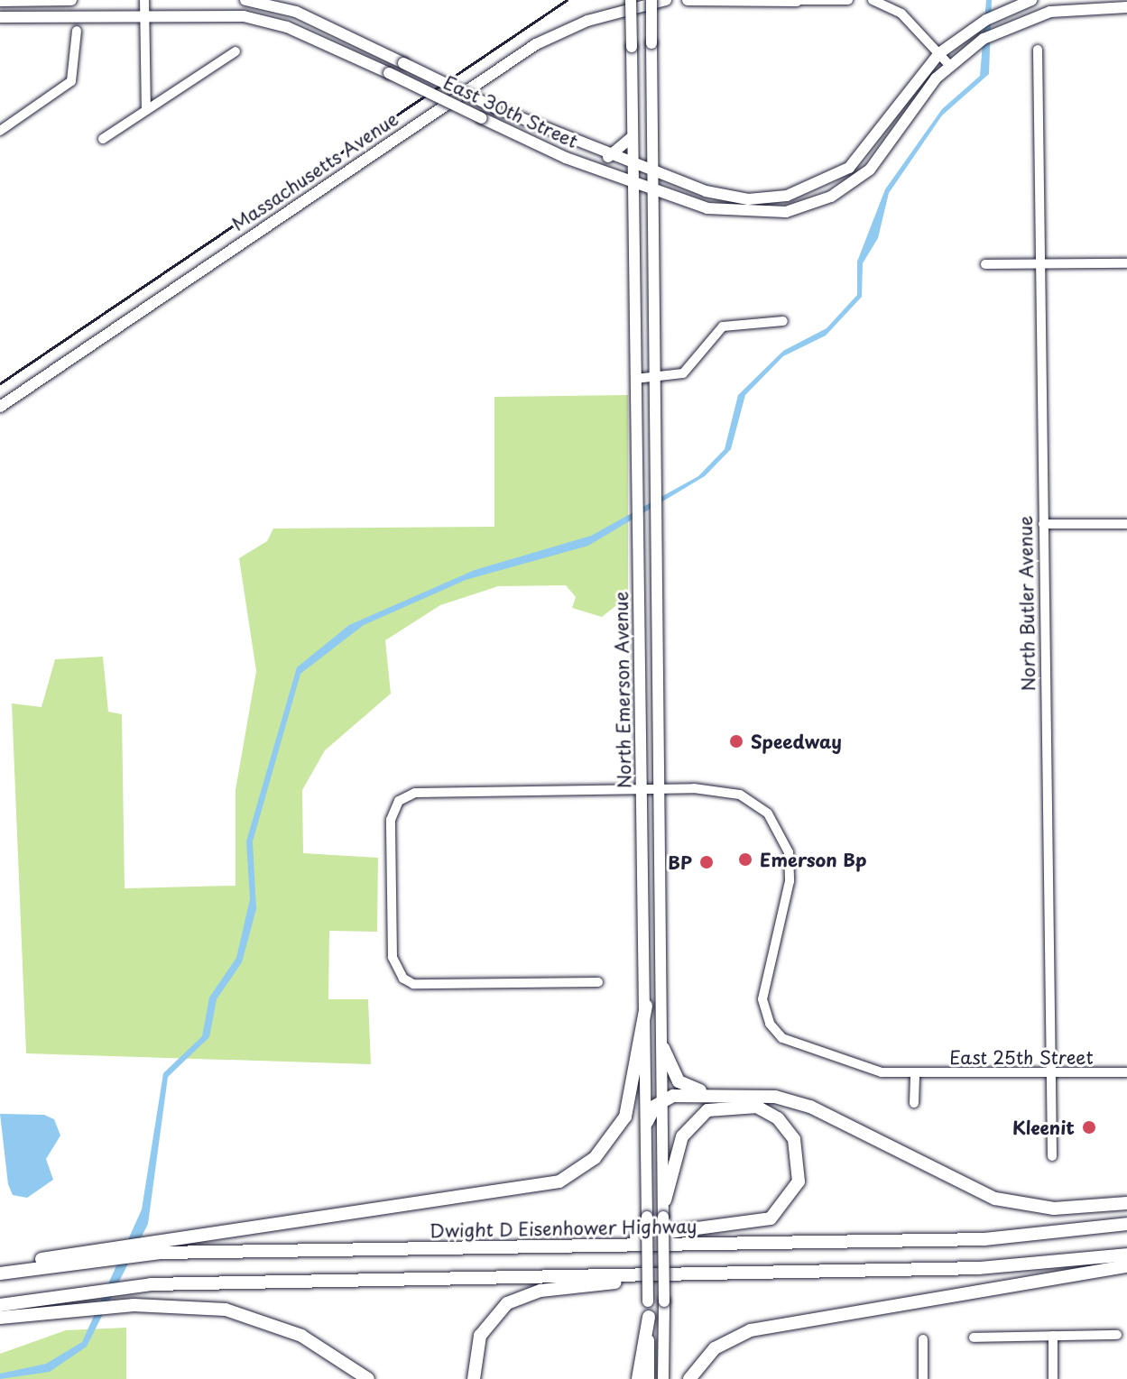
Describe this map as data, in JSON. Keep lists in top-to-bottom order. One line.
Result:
{"streets":{"highway":["Dwight D Eisenhower Highway"],"main road":["East 30th Street","Massachusetts Avenue","North Emerson Avenue"],"street":["North Butler Avenue","East 25th Street"]},"crossings":[["East 30th Street","North Emerson Avenue"],["North Butler Avenue","East 25th Street"],["North Emerson Avenue","East 25th Street"]],"places":["Speedway","Emerson Bp","BP","Kleenit"]}
